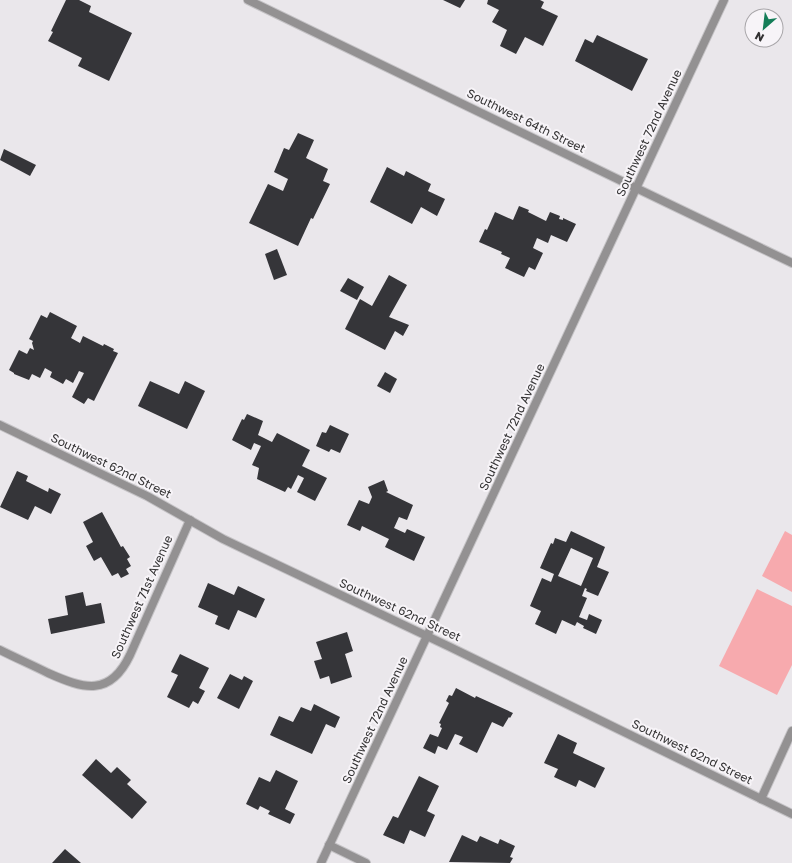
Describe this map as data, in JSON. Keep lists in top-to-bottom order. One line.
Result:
{"streets":{"street":["Southwest 64th Street","Southwest 72nd Avenue","Southwest 62nd Street","Southwest 71st Avenue"]},"crossings":[["Southwest 64th Street","Southwest 72nd Avenue"],["Southwest 72nd Avenue","Southwest 62nd Street"],["Southwest 62nd Street","Southwest 71st Avenue"]],"north":"bottom left"}
